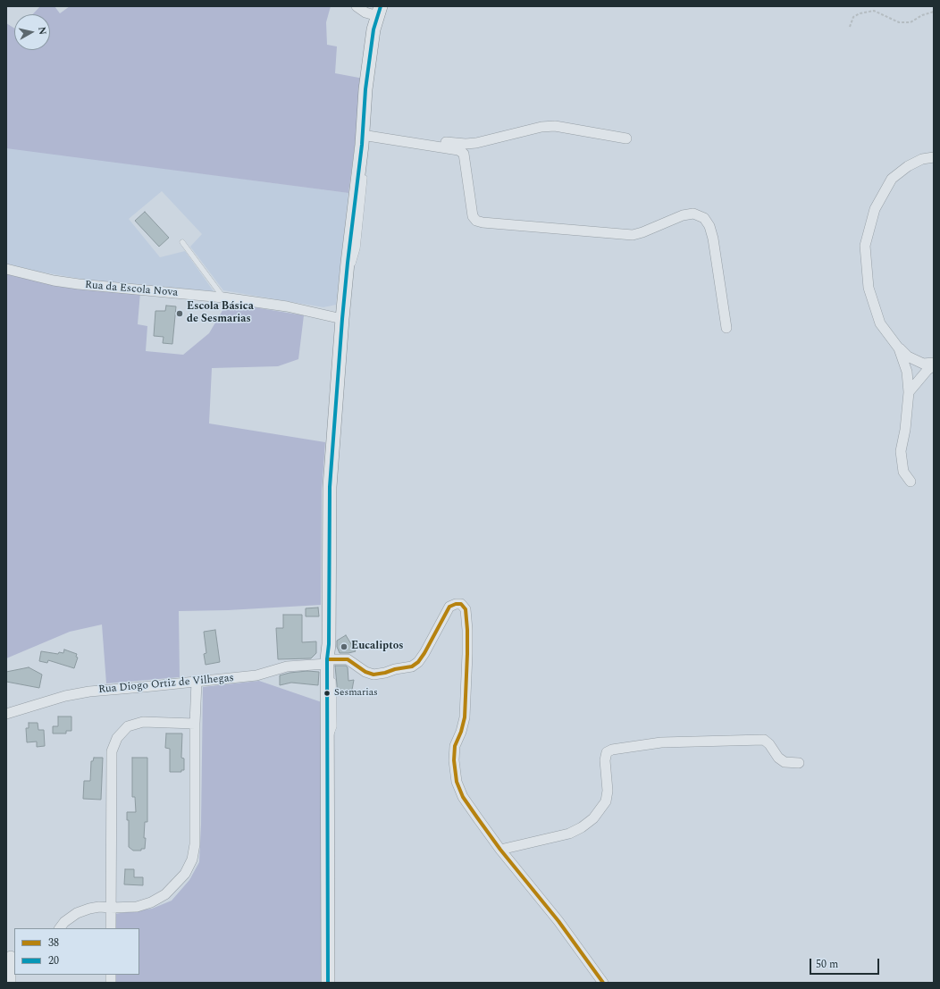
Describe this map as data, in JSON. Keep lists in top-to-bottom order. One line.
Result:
{"streets":{"street":["Rua da Escola Nova","Rua Diogo Ortiz de Vilhegas"]},"places":["Escola Básica de Sesmarias","Eucaliptos","Sesmarias"],"lines":["transit line 20","transit line 38"],"legend":["38","20"],"scale_bar":"50 m","north":"right"}
